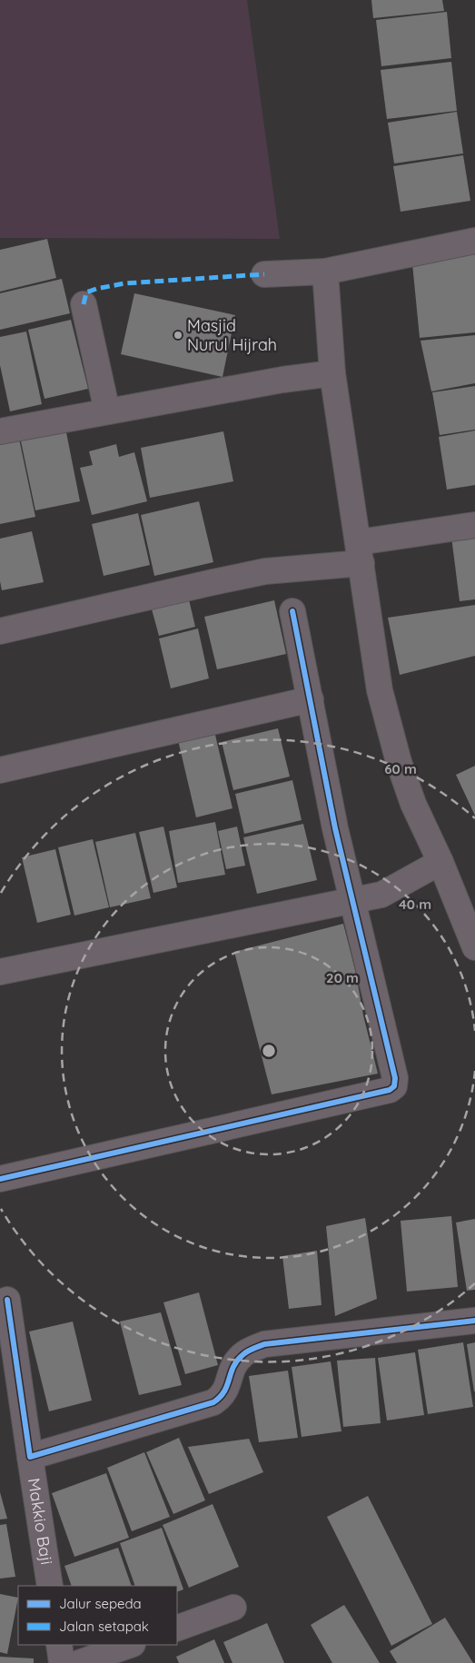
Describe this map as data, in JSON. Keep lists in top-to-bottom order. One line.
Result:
{"streets":{"street":["Makkio Baji"]},"places":["Masjid Nurul Hijrah"],"legend":["Jalur sepeda","Jalan setapak"],"rings":["60 m","40 m","20 m"]}
